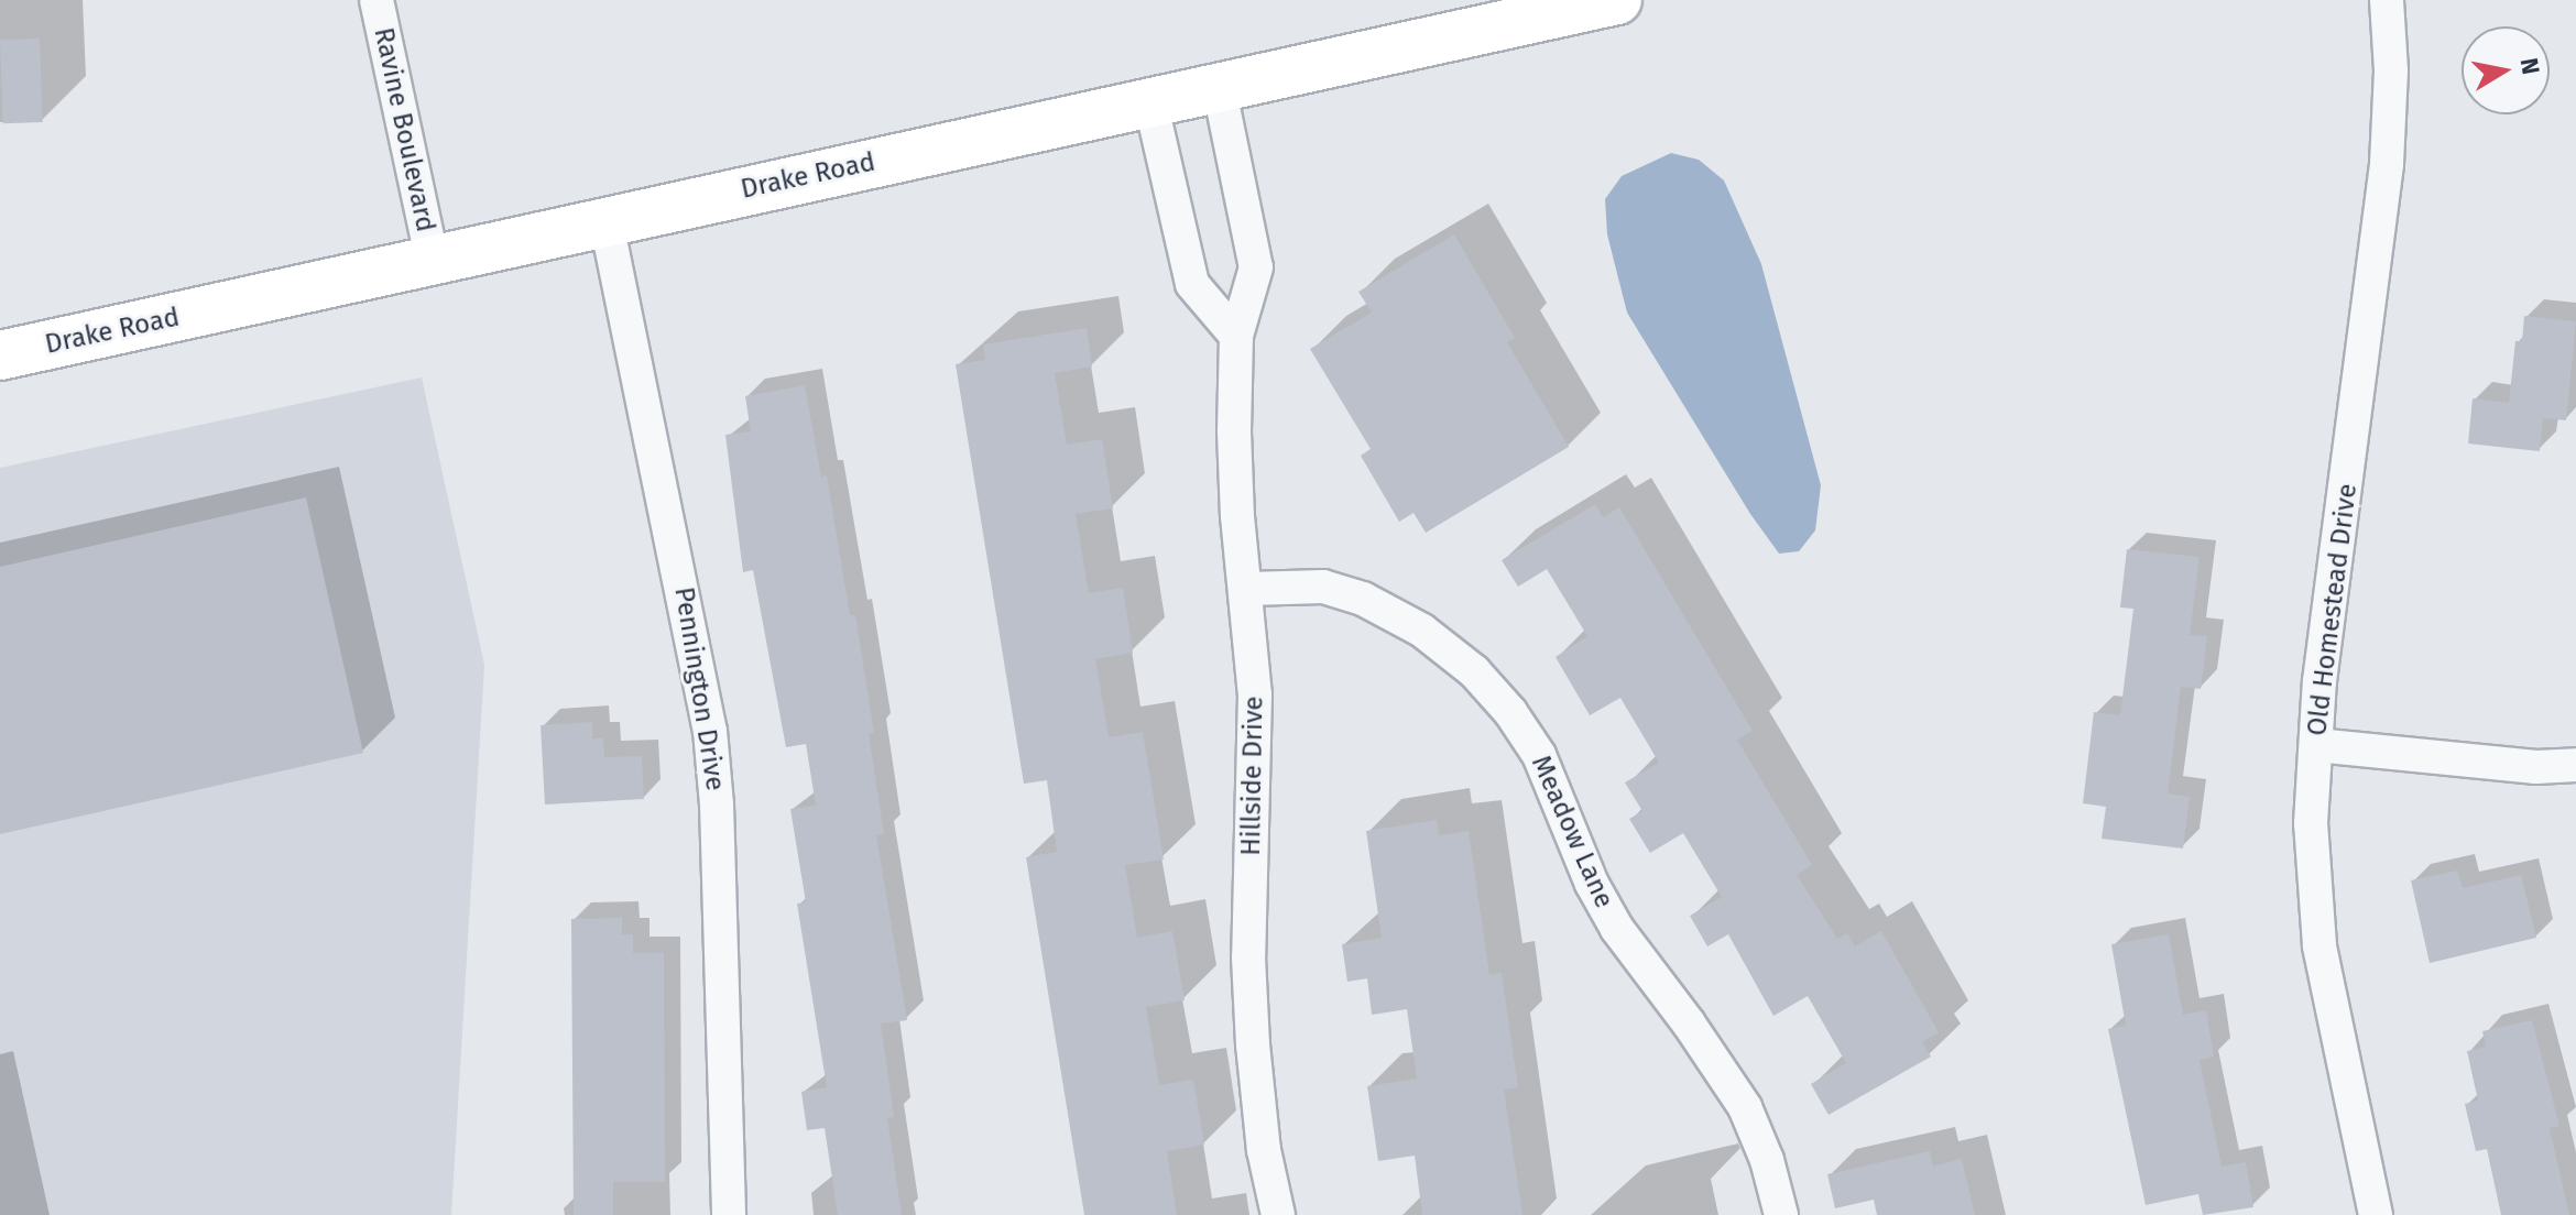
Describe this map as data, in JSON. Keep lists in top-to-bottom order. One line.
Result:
{"streets":{"street":["Ravine Boulevard","Drake Road","Old Homestead Drive","Pennington Drive","Hillside Drive","Meadow Lane"]},"crossings":[["Ravine Boulevard","Drake Road"],["Drake Road","Pennington Drive"],["Drake Road","Hillside Drive"],["Hillside Drive","Meadow Lane"]],"north":"right"}
